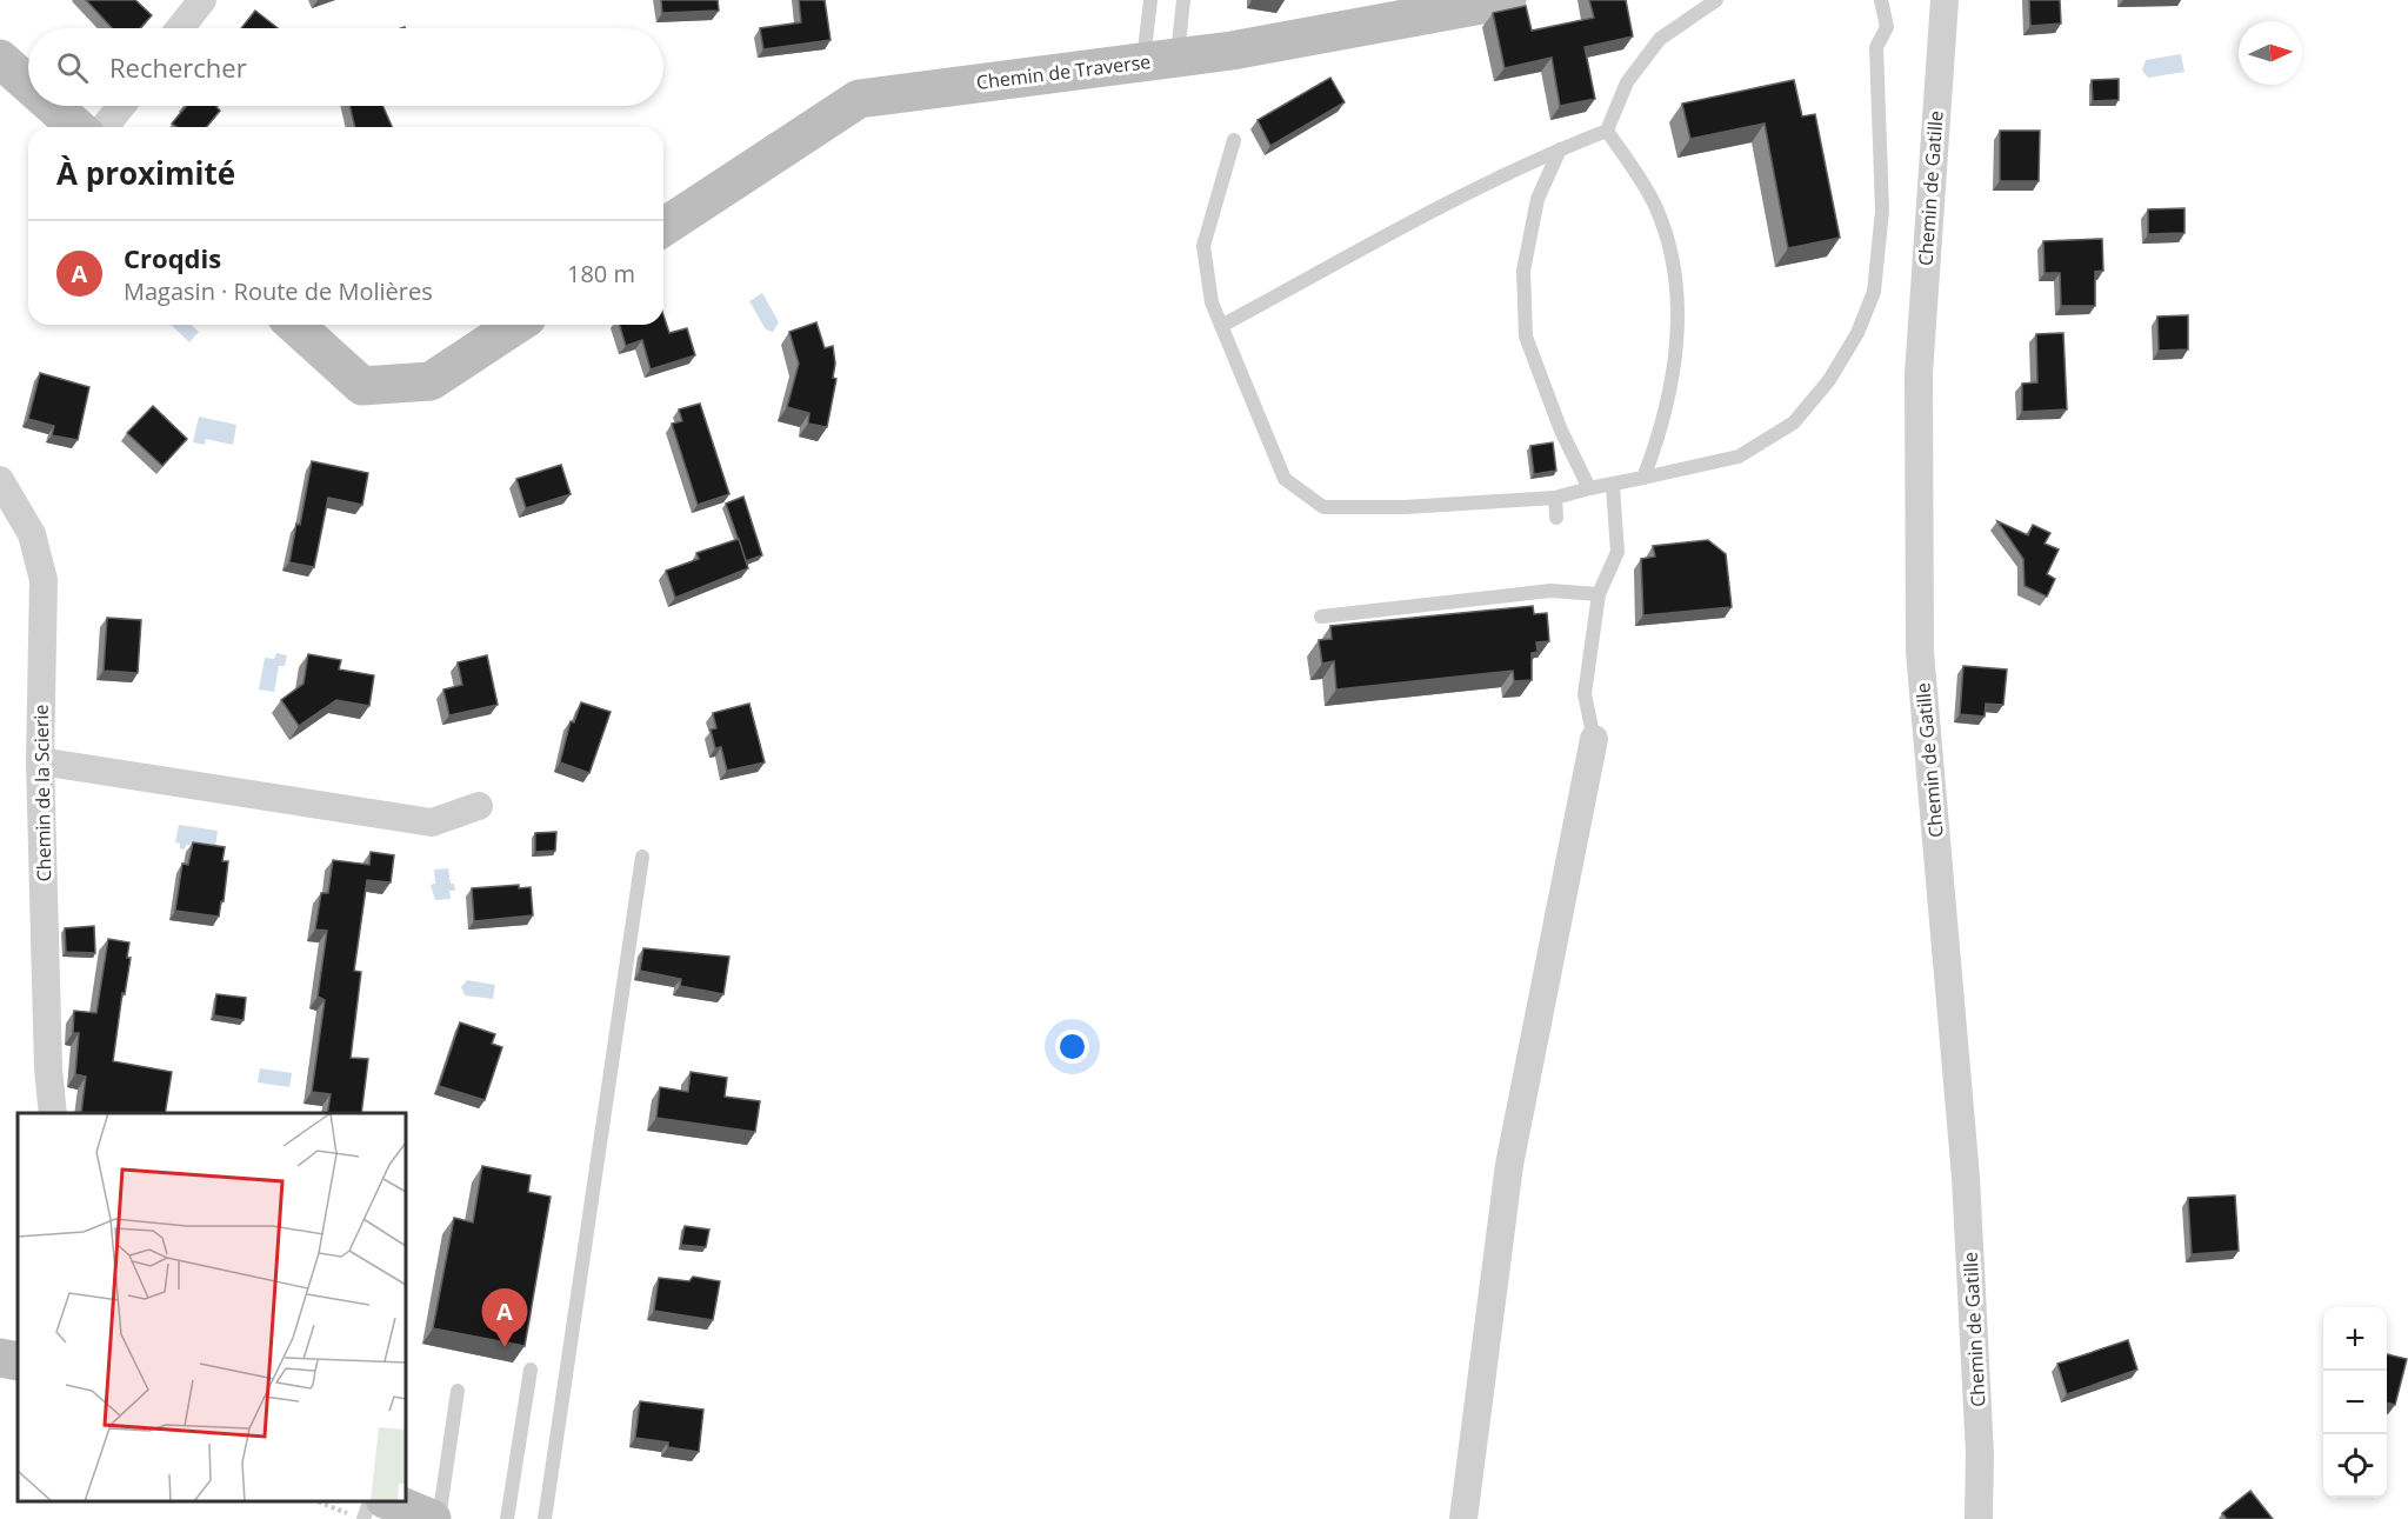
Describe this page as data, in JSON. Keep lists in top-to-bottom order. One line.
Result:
{"streets":{"street":["Chemin de Traverse","Chemin de Gatille","Chemin de la Scierie"]},"north":"right","page":{"search":"Rechercher","heading":"À proximité","list":[{"mark":"A","name":"Croqdis","note":"Magasin · Route de Molières","value":"180 m"}],"pins":"A","map_buttons":["+","−"]}}
